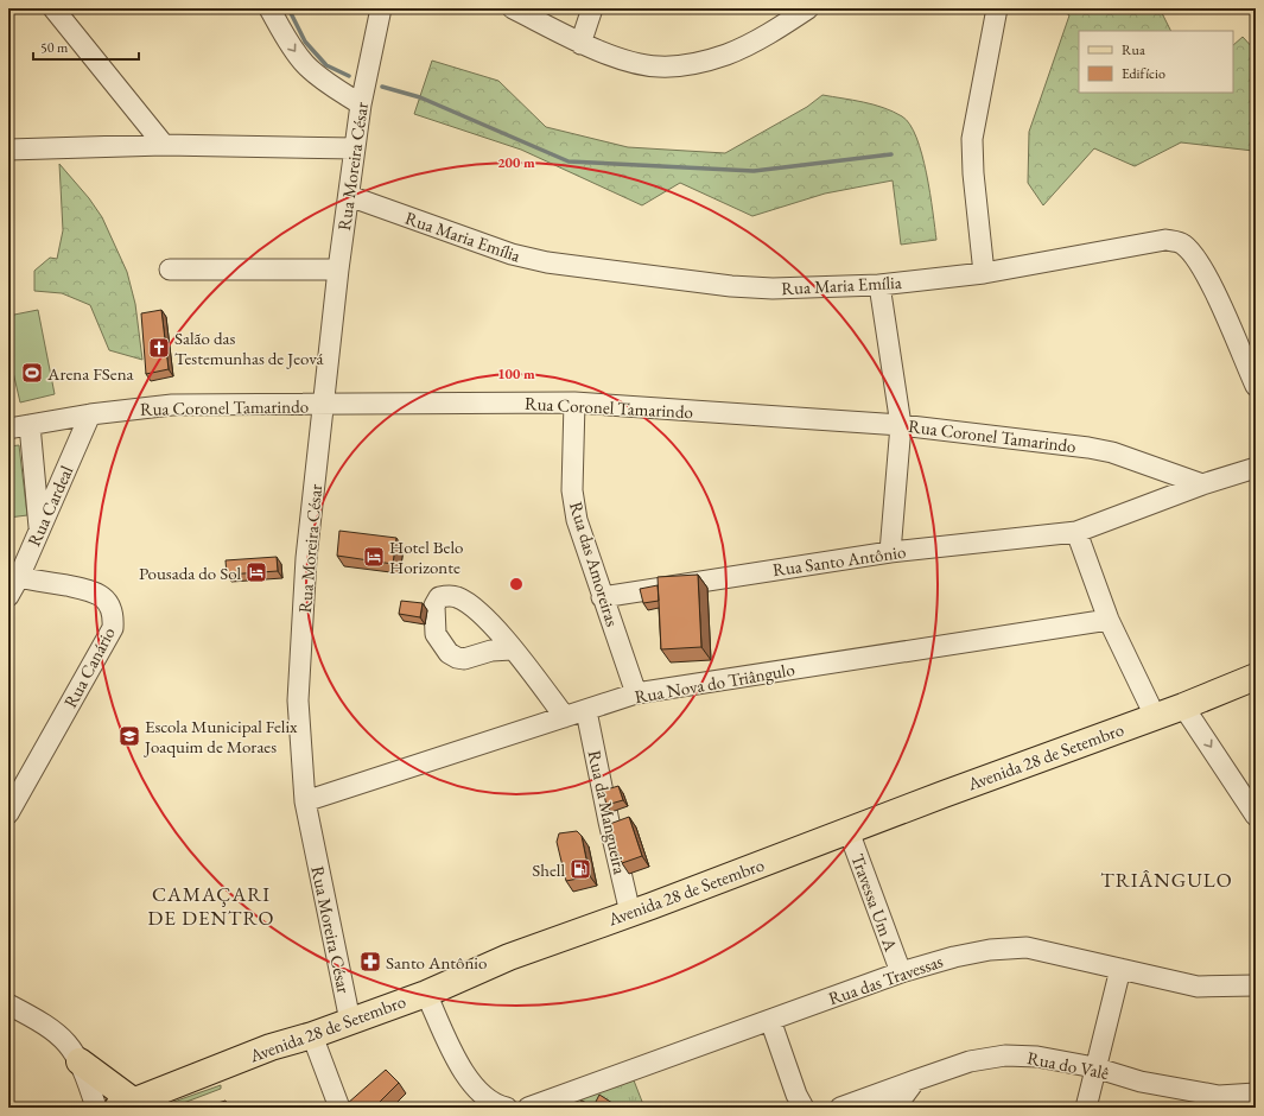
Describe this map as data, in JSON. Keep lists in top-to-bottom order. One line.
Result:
{"streets":{"main road":["Avenida 28 de Setembro"],"street":["Rua Moreira César","Rua Maria Emília","Rua Coronel Tamarindo","Rua Cardeal","Rua Santo Antônio","Rua das Amoreiras","Rua Canário","Rua Nova do Triângulo","Rua da Mangueira","Travessa Um A","Rua das Travessas","Rua do Valê"]},"crossings":[["Rua Moreira César","Rua Maria Emília"],["Rua Moreira César","Rua Coronel Tamarindo"],["Rua Moreira César","Rua Nova do Triângulo"],["Rua Moreira César","Avenida 28 de Setembro"],["Rua Coronel Tamarindo","Rua Cardeal"],["Rua Coronel Tamarindo","Rua Santo Antônio"],["Rua Coronel Tamarindo","Rua das Amoreiras"],["Rua Cardeal","Rua Canário"],["Rua Santo Antônio","Rua das Amoreiras"],["Rua das Amoreiras","Rua Nova do Triângulo"],["Rua Nova do Triângulo","Rua da Mangueira"],["Avenida 28 de Setembro","Rua da Mangueira"],["Avenida 28 de Setembro","Travessa Um A"],["Travessa Um A","Rua das Travessas"]],"districts":["TRIÂNGULO","CAMAÇARI DE DENTRO"],"places":{"church":["Salão das Testemunhas de Jeová"],"sports":["Arena FSena"],"hotel":["Hotel Belo Horizonte","Pousada do Sol"],"school or university":["Escola Municipal Felix Joaquim de Moraes"],"fuel station":["Shell"],"pharmacy":["Santo Antônio"]},"legend":["Rua","Edifício"],"scale_bar":"50 m","rings":["200 m","100 m"]}
